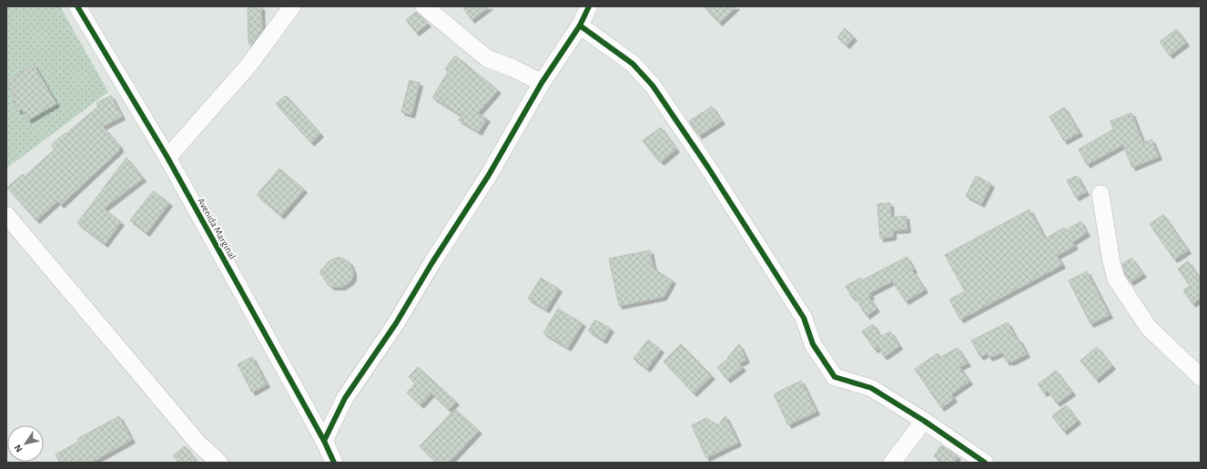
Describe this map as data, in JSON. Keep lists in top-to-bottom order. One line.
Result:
{"streets":{"street":["Avenida Marginal"]},"north":"bottom left"}
